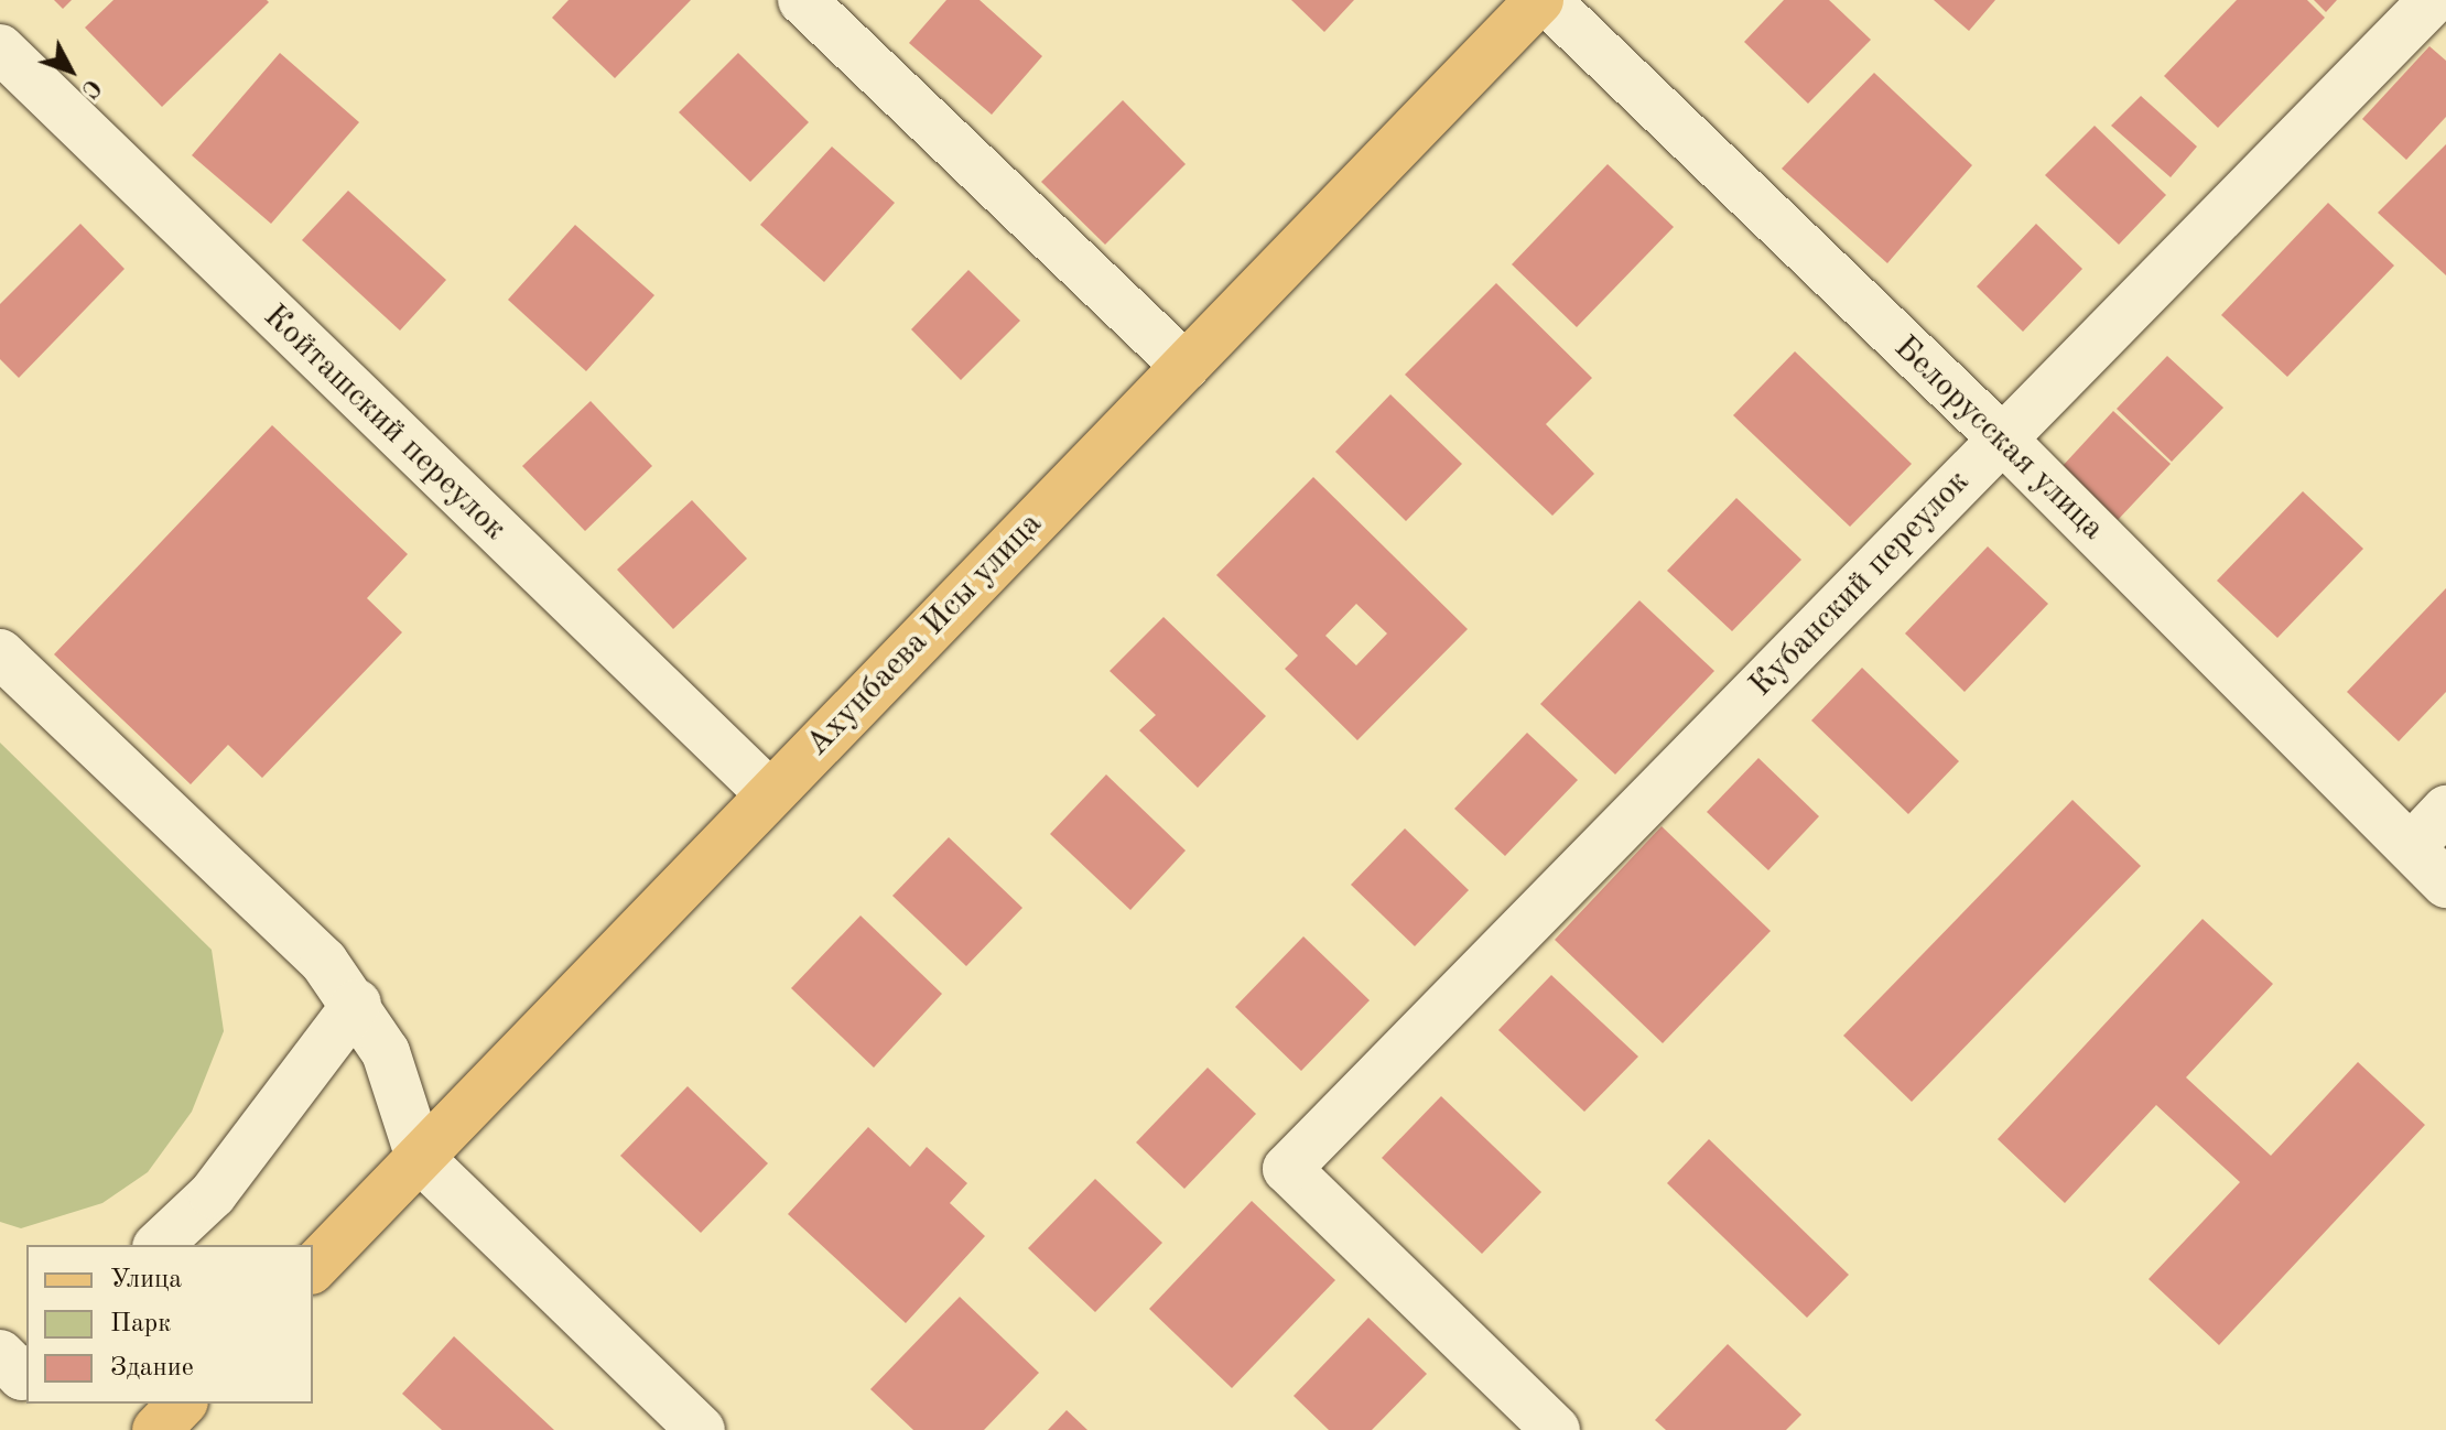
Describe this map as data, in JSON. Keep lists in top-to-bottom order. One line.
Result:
{"streets":{"main road":["Ахунбаева Исы улица"],"street":["Койташский переулок","Белорусская улица","Кубанский переулок"]},"crossings":[["Койташский переулок","Ахунбаева Исы улица"],["Белорусская улица","Кубанский переулок"],["Белорусская улица","Ахунбаева Исы улица"]],"legend":["Улица","Парк","Здание"],"north":"bottom right"}
